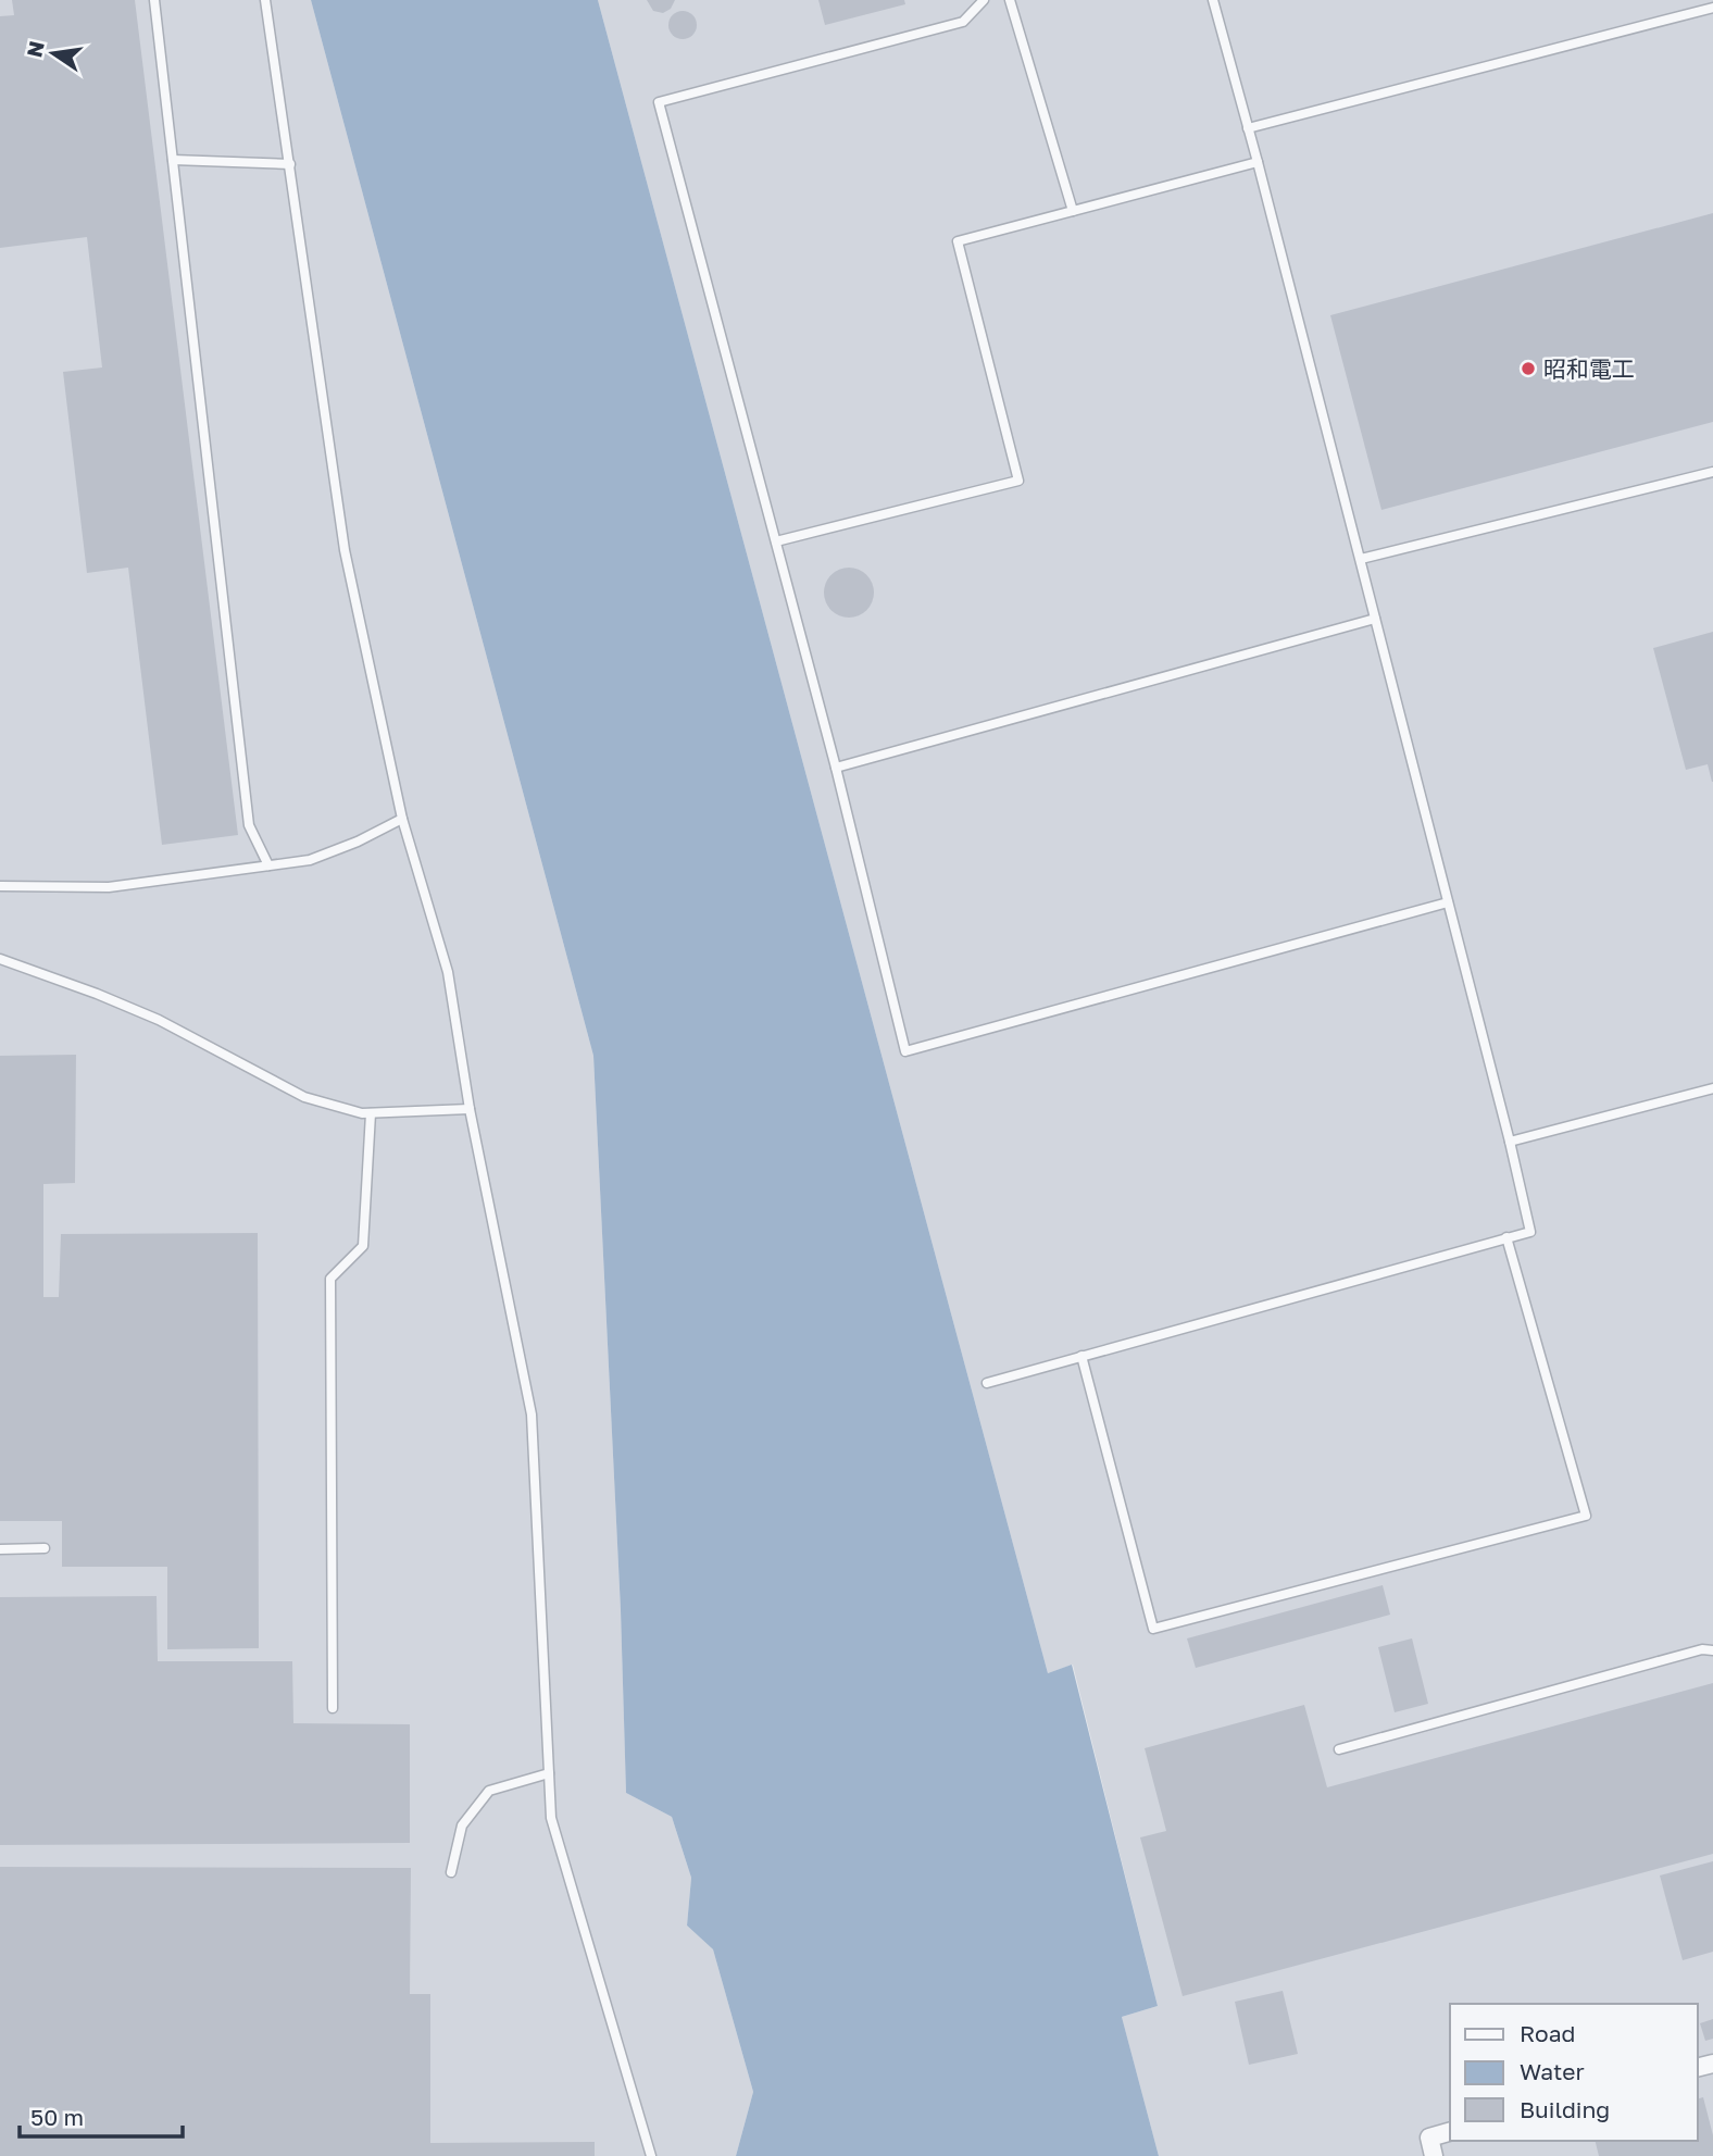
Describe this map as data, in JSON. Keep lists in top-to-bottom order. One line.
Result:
{"places":["昭和電工"],"legend":["Road","Water","Building"],"scale_bar":"50 m","north":"left"}
